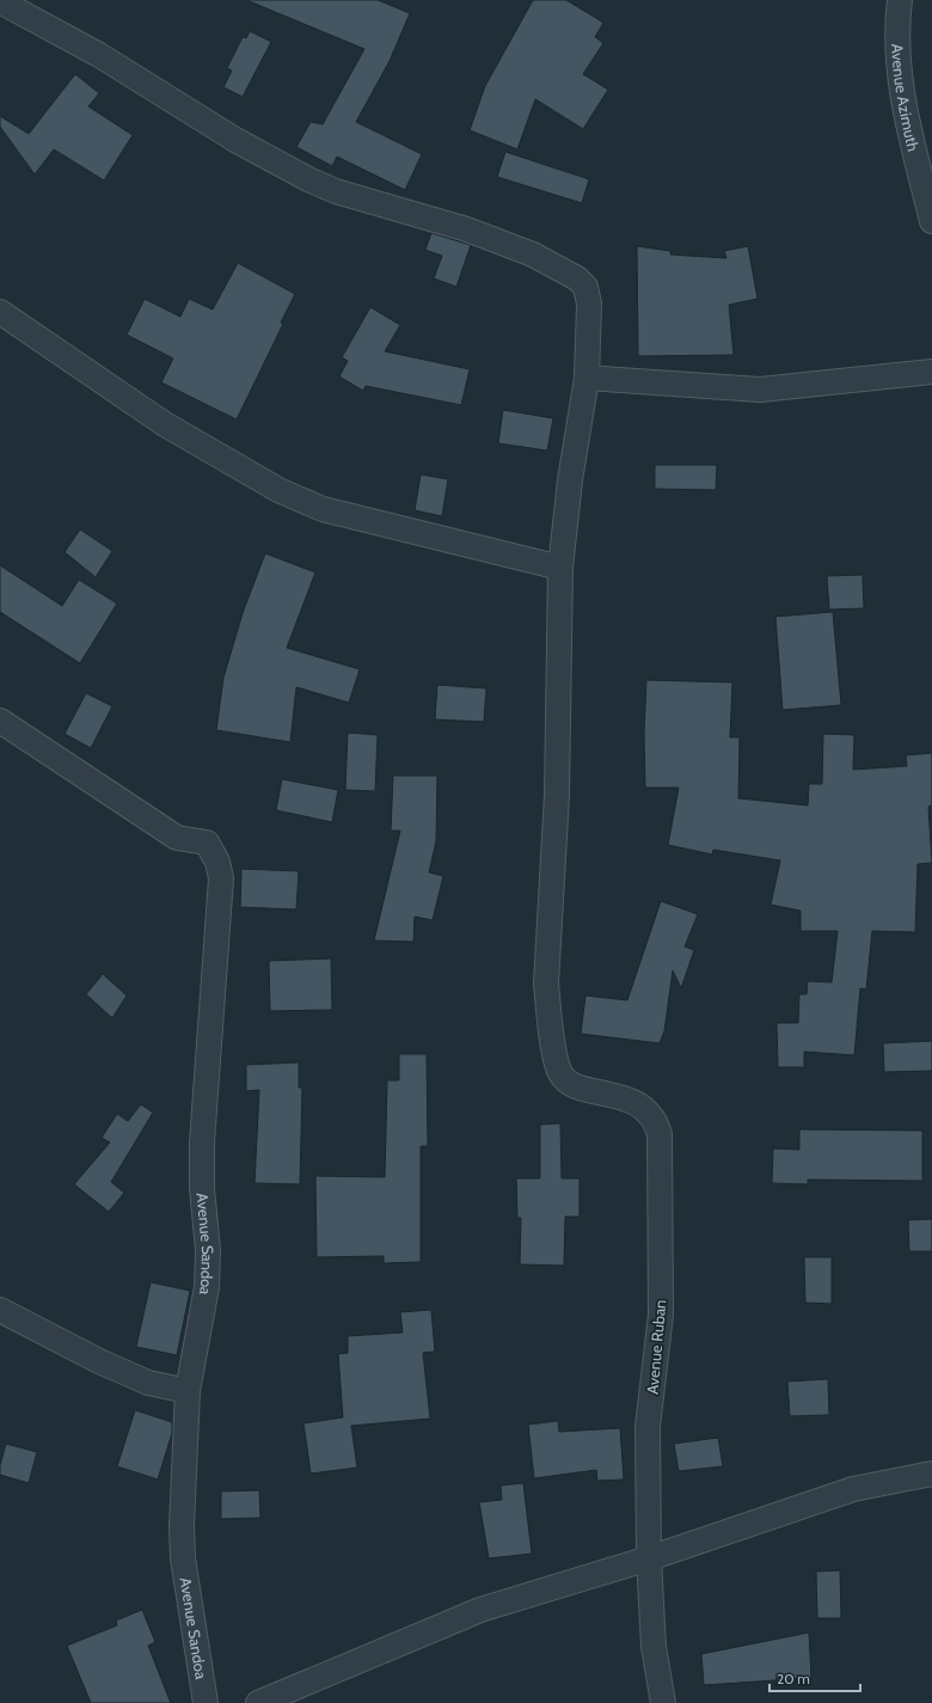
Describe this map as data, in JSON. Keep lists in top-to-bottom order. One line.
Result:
{"streets":{"street":["Avenue Azimuth","Avenue Sandoa","Avenue Ruban"]},"scale_bar":"20 m"}
